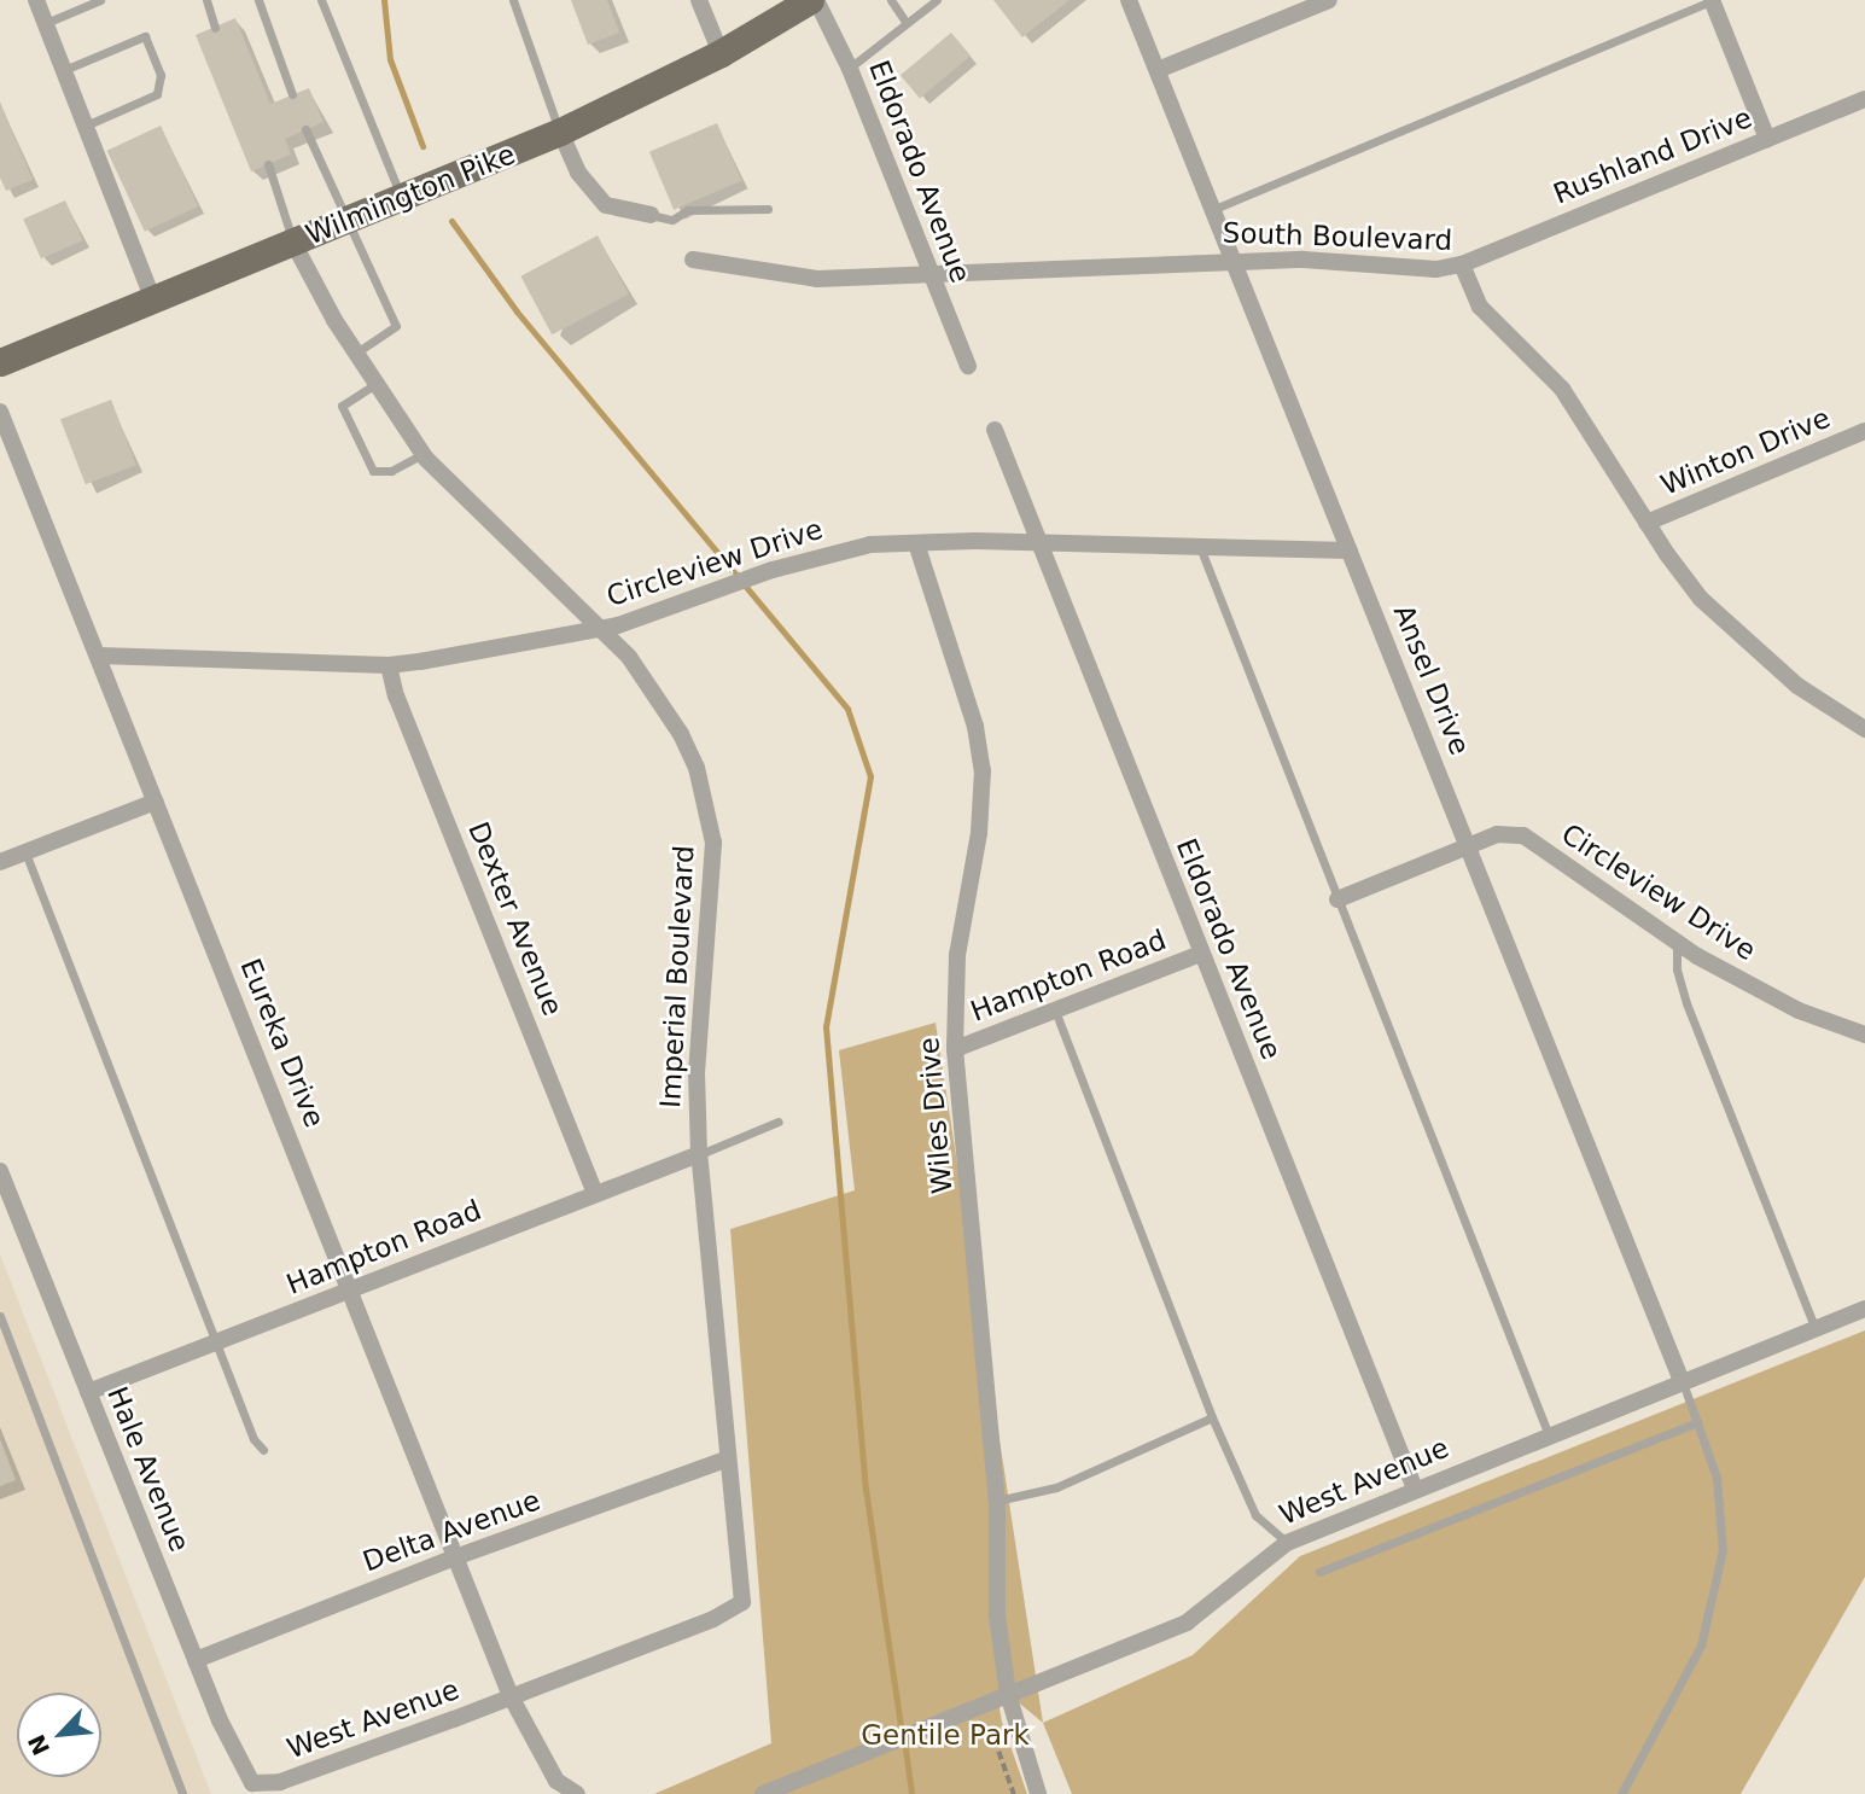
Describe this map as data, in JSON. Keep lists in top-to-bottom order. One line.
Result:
{"streets":{"main road":["Wilmington Pike"],"street":["Rushland Drive","Eldorado Avenue","South Boulevard","Winton Drive","Circleview Drive","Ansel Drive","Dexter Avenue","Hampton Road","Imperial Boulevard","Eureka Drive","Wiles Drive","Hale Avenue","West Avenue","Delta Avenue"]},"crossings":[["Rushland Drive","South Boulevard"],["Eldorado Avenue","Wilmington Pike"],["Eldorado Avenue","South Boulevard"],["Eldorado Avenue","Circleview Drive"],["Eldorado Avenue","Hampton Road"],["Eldorado Avenue","West Avenue"],["Wilmington Pike","Imperial Boulevard"],["South Boulevard","Winton Drive"],["South Boulevard","Ansel Drive"],["Circleview Drive","Ansel Drive"],["Circleview Drive","Dexter Avenue"],["Circleview Drive","Imperial Boulevard"],["Circleview Drive","Eureka Drive"],["Circleview Drive","Wiles Drive"],["Ansel Drive","West Avenue"],["Dexter Avenue","Hampton Road"],["Hampton Road","Imperial Boulevard"],["Hampton Road","Eureka Drive"],["Hampton Road","Wiles Drive"],["Hampton Road","Hale Avenue"],["Imperial Boulevard","West Avenue"],["Imperial Boulevard","Delta Avenue"],["Eureka Drive","West Avenue"],["Eureka Drive","Delta Avenue"],["Wiles Drive","West Avenue"],["Hale Avenue","West Avenue"],["Hale Avenue","Delta Avenue"]],"parks":["Gentile Park"],"north":"bottom left"}
